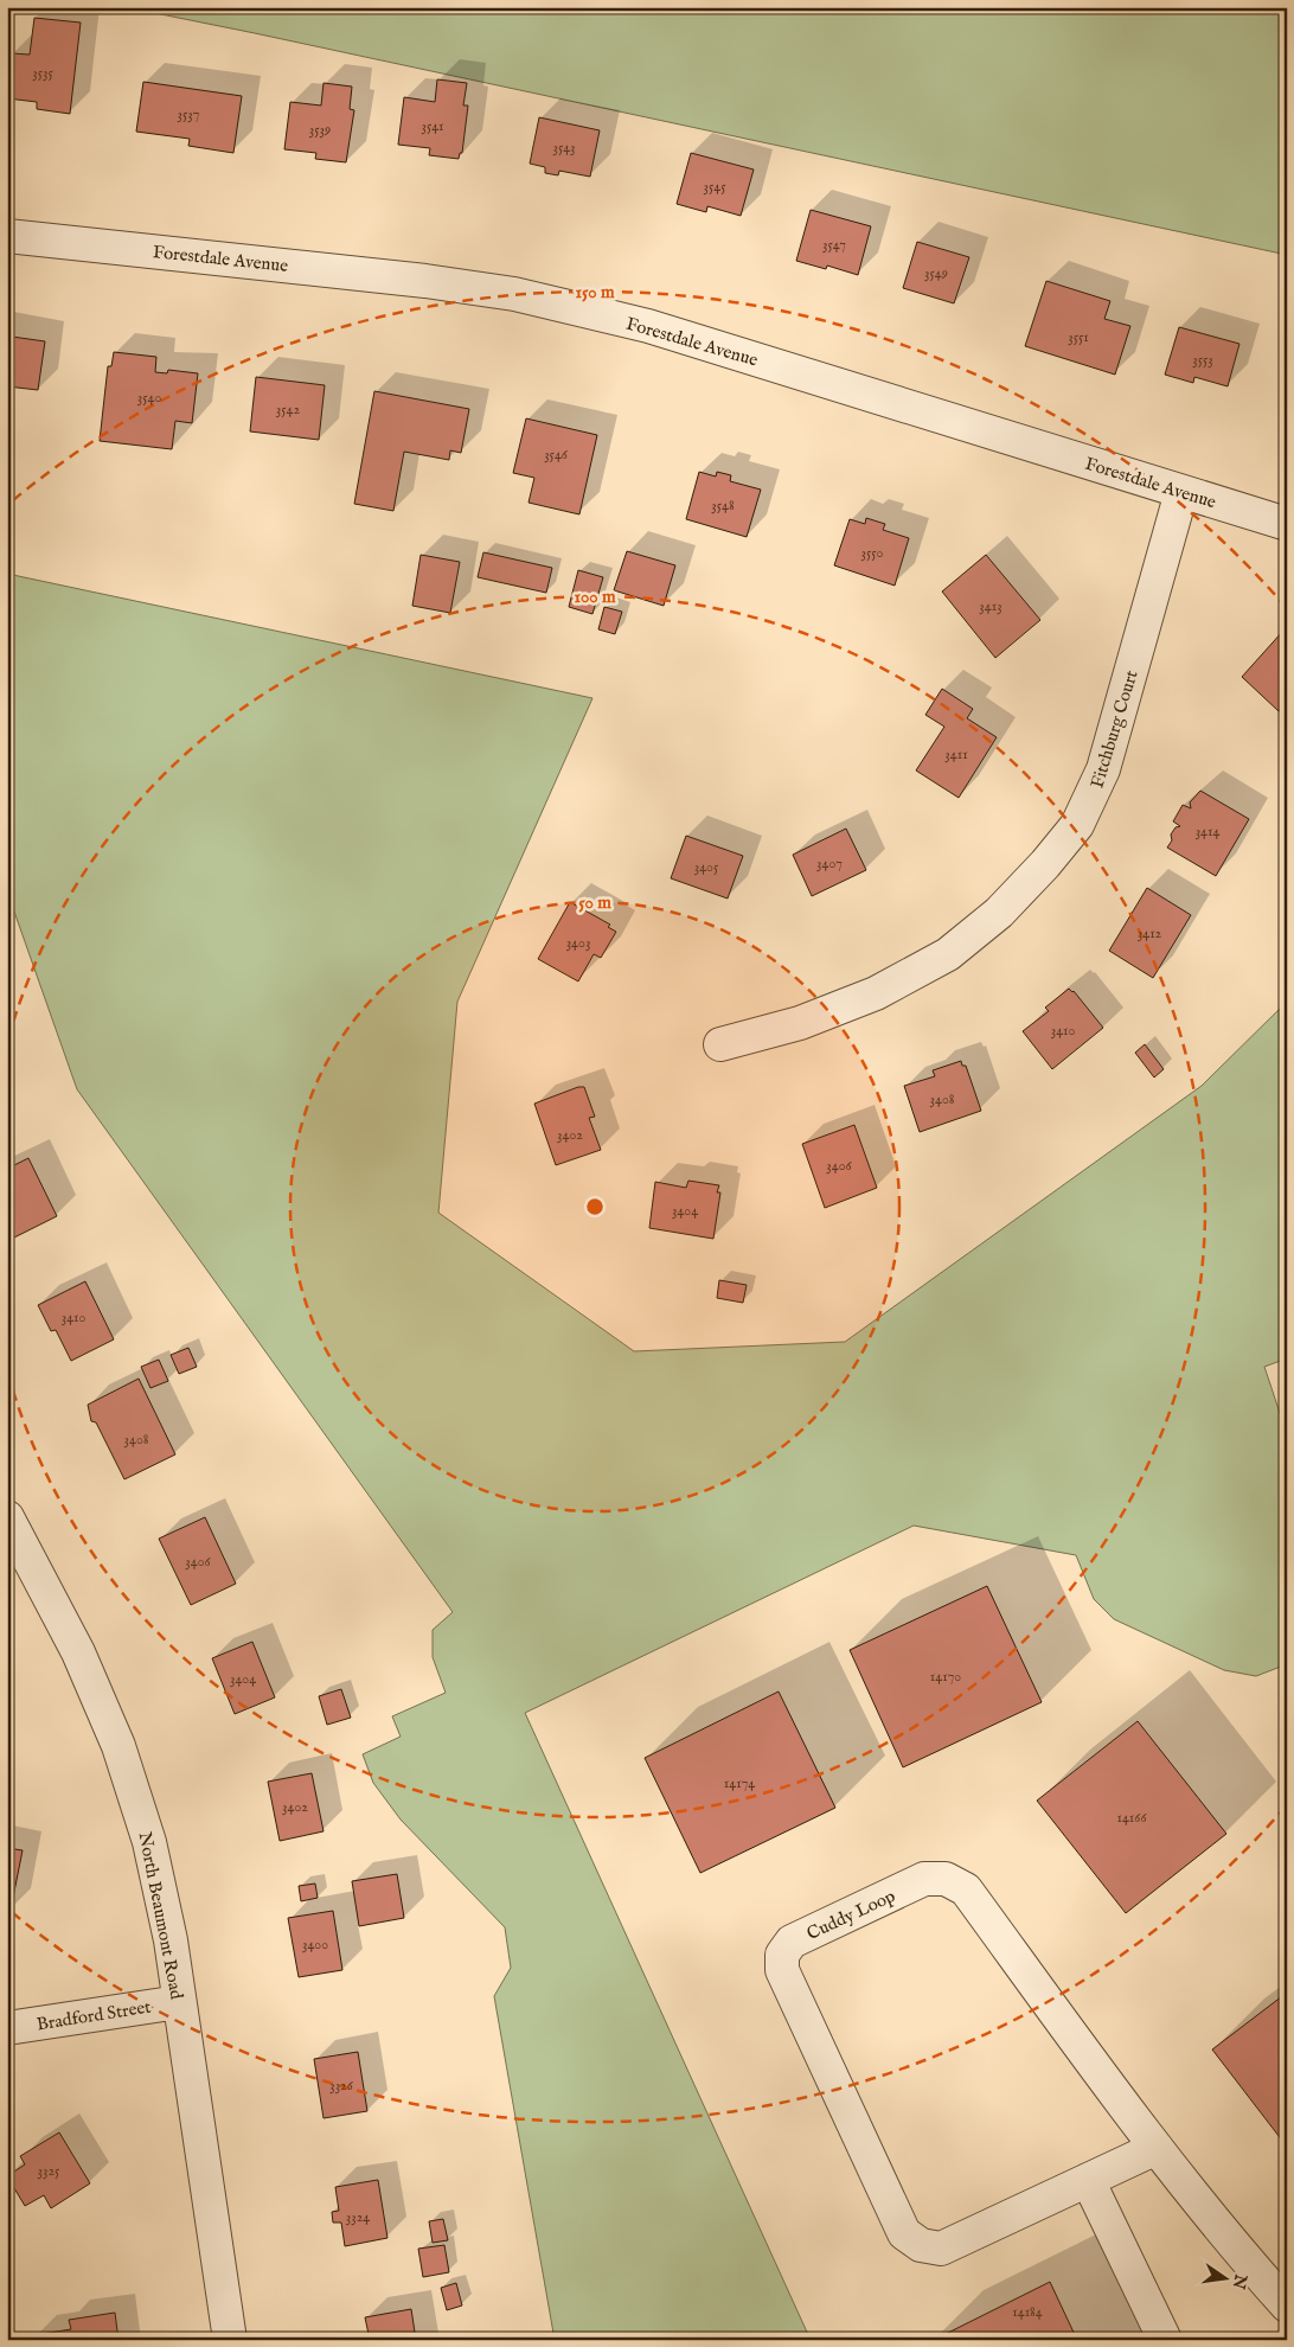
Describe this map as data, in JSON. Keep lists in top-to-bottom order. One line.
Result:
{"streets":{"street":["Forestdale Avenue","Fitchburg Court","Cuddy Loop","North Beaumont Road","Bradford Street"]},"crossings":[["Forestdale Avenue","Fitchburg Court"],["North Beaumont Road","Bradford Street"]],"house_numbers":["3535","3537","3541","3539","3543","3545","3547","3549","3551","3553","3540","3542","3546","3548","3550","3413","3411","3414","3407","3405","3412","3403","3410","3408","3402","3406","3404","3410","3408","3406","14170","3404","14174","3402","14166","3400","3326","3325","3324","14184"],"north":"right","rings":["150 m","100 m","50 m"]}
